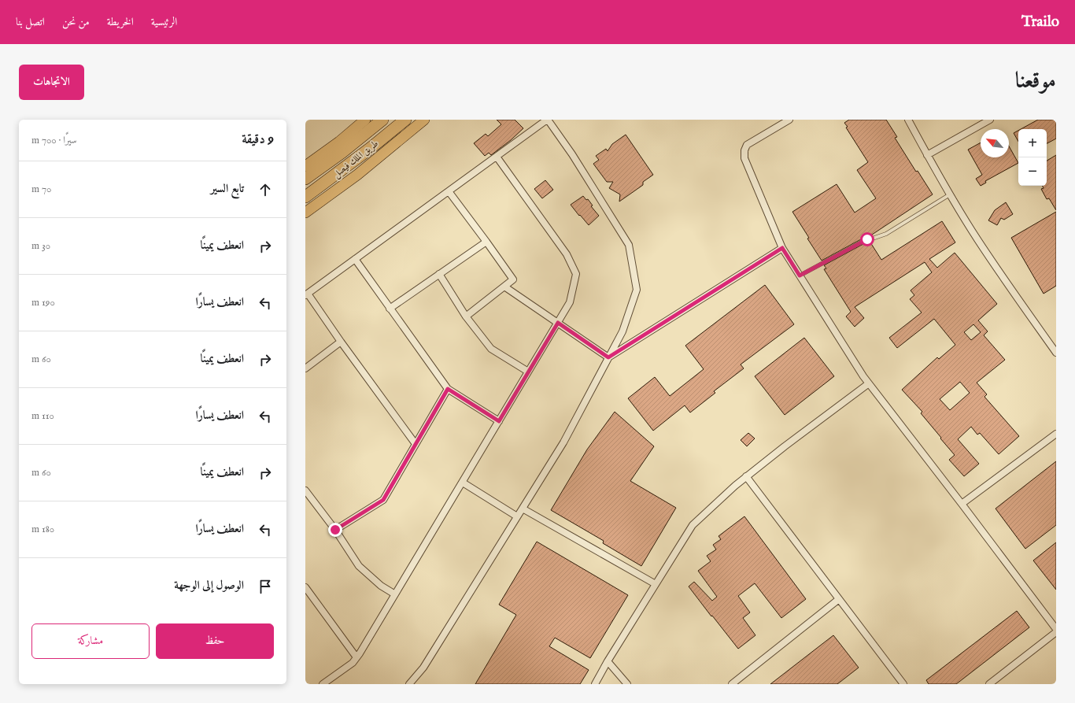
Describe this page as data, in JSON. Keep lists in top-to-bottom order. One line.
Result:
{"streets":{"highway":["طريق الملك فيصل"]},"north":"top left","page":{"header":"Trailo","nav":["الرئيسية","الخريطة","من نحن","اتصل بنا"],"title":"موقعنا","buttons":["الاتجاهات",["حفظ","مشاركة"]],"heading":["9 دقيقة","سيرًا · 700 m"],"map_buttons":["+","−"],"list":[["تابع السير","70 m"],["انعطف يمينًا","30 m"],["انعطف يسارًا","190 m"],["انعطف يمينًا","60 m"],["انعطف يسارًا","110 m"],["انعطف يمينًا","60 m"],["انعطف يسارًا","180 m"],"الوصول إلى الوجهة"]}}
